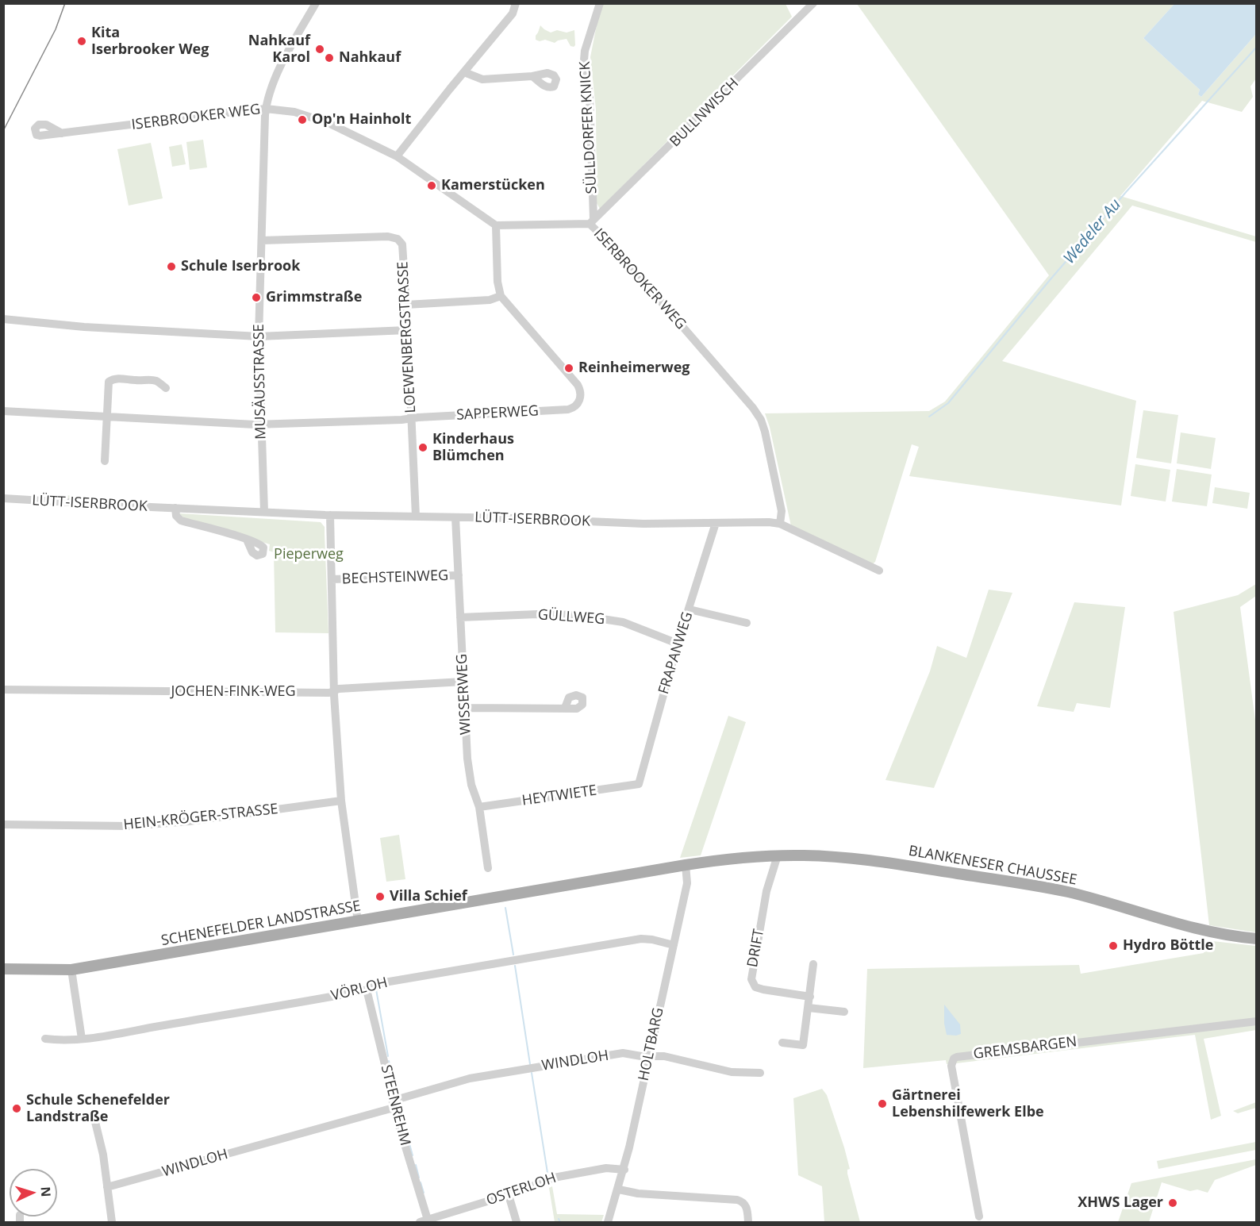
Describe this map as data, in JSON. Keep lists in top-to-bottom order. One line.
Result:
{"streets":{"main road":["BLANKENESER CHAUSSEE","SCHENEFELDER LANDSTRASSE"],"street":["BULLNWISCH","ISERBROOKER WEG","SÜLLDORFER KNICK","LOEWENBERGSTRASSE","MUSÄUSSTRASSE","SAPPERWEG","LÜTT-ISERBROOK","BECHSTEINWEG","GÜLLWEG","FRAPANWEG","JOCHEN-FINK-WEG","WISSERWEG","HEYTWIETE","HEIN-KRÖGER-STRASSE","DRIFT","VÖRLOH","HOLTBARG","GREMSBARGEN","WINDLOH","STEENREHM","OSTERLOH"]},"crossings":[["BULLNWISCH","ISERBROOKER WEG"],["BULLNWISCH","SÜLLDORFER KNICK"],["ISERBROOKER WEG","SÜLLDORFER KNICK"],["ISERBROOKER WEG","MUSÄUSSTRASSE"],["ISERBROOKER WEG","LÜTT-ISERBROOK"],["LOEWENBERGSTRASSE","MUSÄUSSTRASSE"],["LOEWENBERGSTRASSE","SAPPERWEG"],["LOEWENBERGSTRASSE","LÜTT-ISERBROOK"],["MUSÄUSSTRASSE","SAPPERWEG"],["MUSÄUSSTRASSE","LÜTT-ISERBROOK"],["LÜTT-ISERBROOK","FRAPANWEG"],["LÜTT-ISERBROOK","WISSERWEG"],["BECHSTEINWEG","WISSERWEG"],["GÜLLWEG","FRAPANWEG"],["GÜLLWEG","WISSERWEG"],["FRAPANWEG","HEYTWIETE"],["JOCHEN-FINK-WEG","WISSERWEG"],["WISSERWEG","HEYTWIETE"],["BLANKENESER CHAUSSEE","SCHENEFELDER LANDSTRASSE"],["BLANKENESER CHAUSSEE","DRIFT"],["SCHENEFELDER LANDSTRASSE","HOLTBARG"],["VÖRLOH","HOLTBARG"],["VÖRLOH","STEENREHM"],["HOLTBARG","WINDLOH"],["HOLTBARG","OSTERLOH"],["WINDLOH","STEENREHM"],["STEENREHM","OSTERLOH"]],"water":["Wedeler Au"],"parks":["Pieperweg"],"places":["Kita Iserbrooker Weg","Nahkauf Karol","Nahkauf","Op'n Hainholt","Kamerstücken","Schule Iserbrook","Grimmstraße","Reinheimerweg","Kinderhaus Blümchen","Villa Schief","Hydro Böttle","Gärtnerei Lebenshilfewerk Elbe","Schule Schenefelder Landstraße","XHWS Lager"],"north":"right"}
